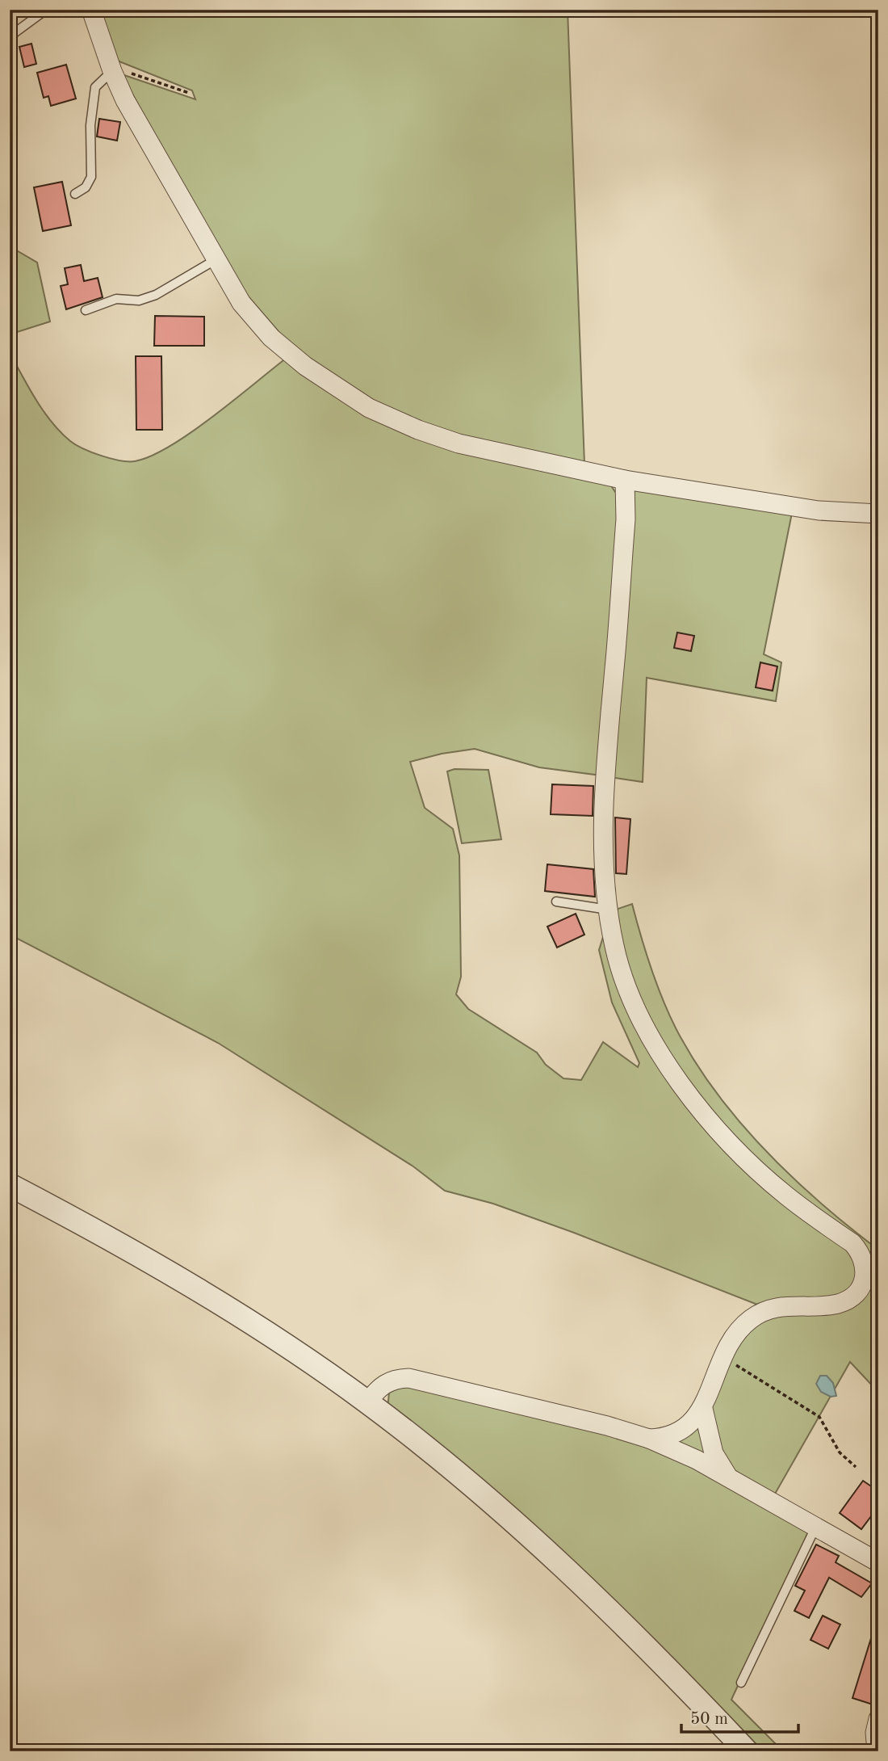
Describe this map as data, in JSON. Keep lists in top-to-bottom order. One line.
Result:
{"scale_bar":"50 m"}
